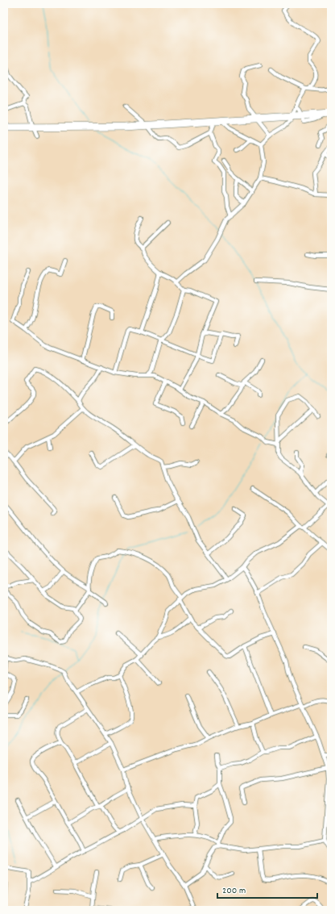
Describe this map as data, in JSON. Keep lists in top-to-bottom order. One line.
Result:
{"scale_bar":"200 m"}
